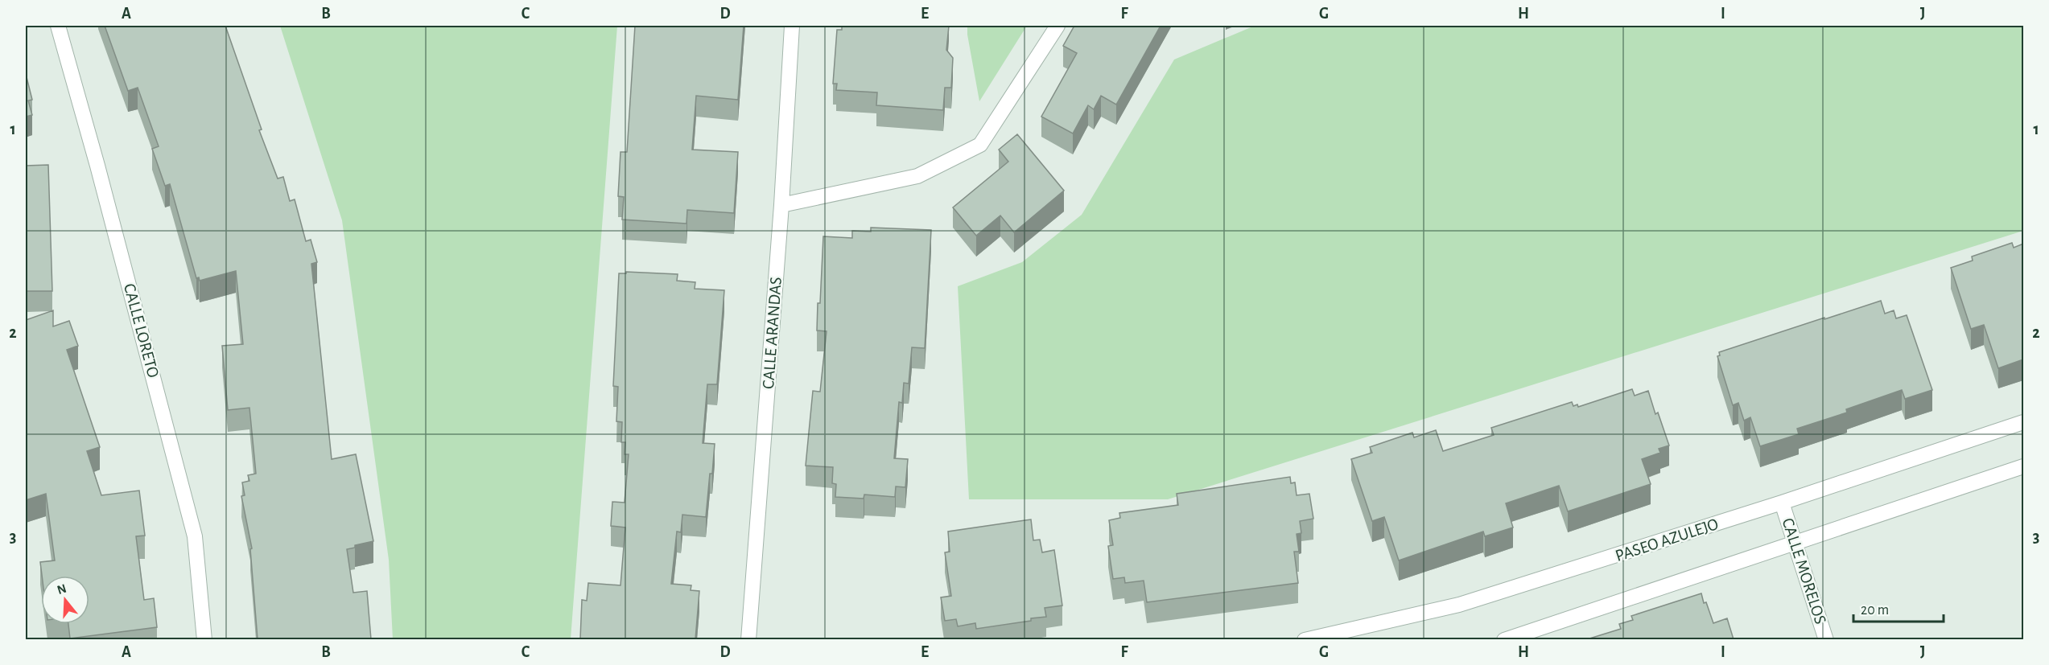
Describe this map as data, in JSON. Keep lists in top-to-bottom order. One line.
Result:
{"streets":{"street":["CALLE LORETO","CALLE ARANDAS","PASEO AZULEJO","CALLE MORELOS"]},"crossings":[["PASEO AZULEJO","CALLE MORELOS"]],"scale_bar":"20 m","north":"top","grid":{"columns":["A","B","C","D","E","F","G","H","I","J"],"rows":["1","2","3"]}}
